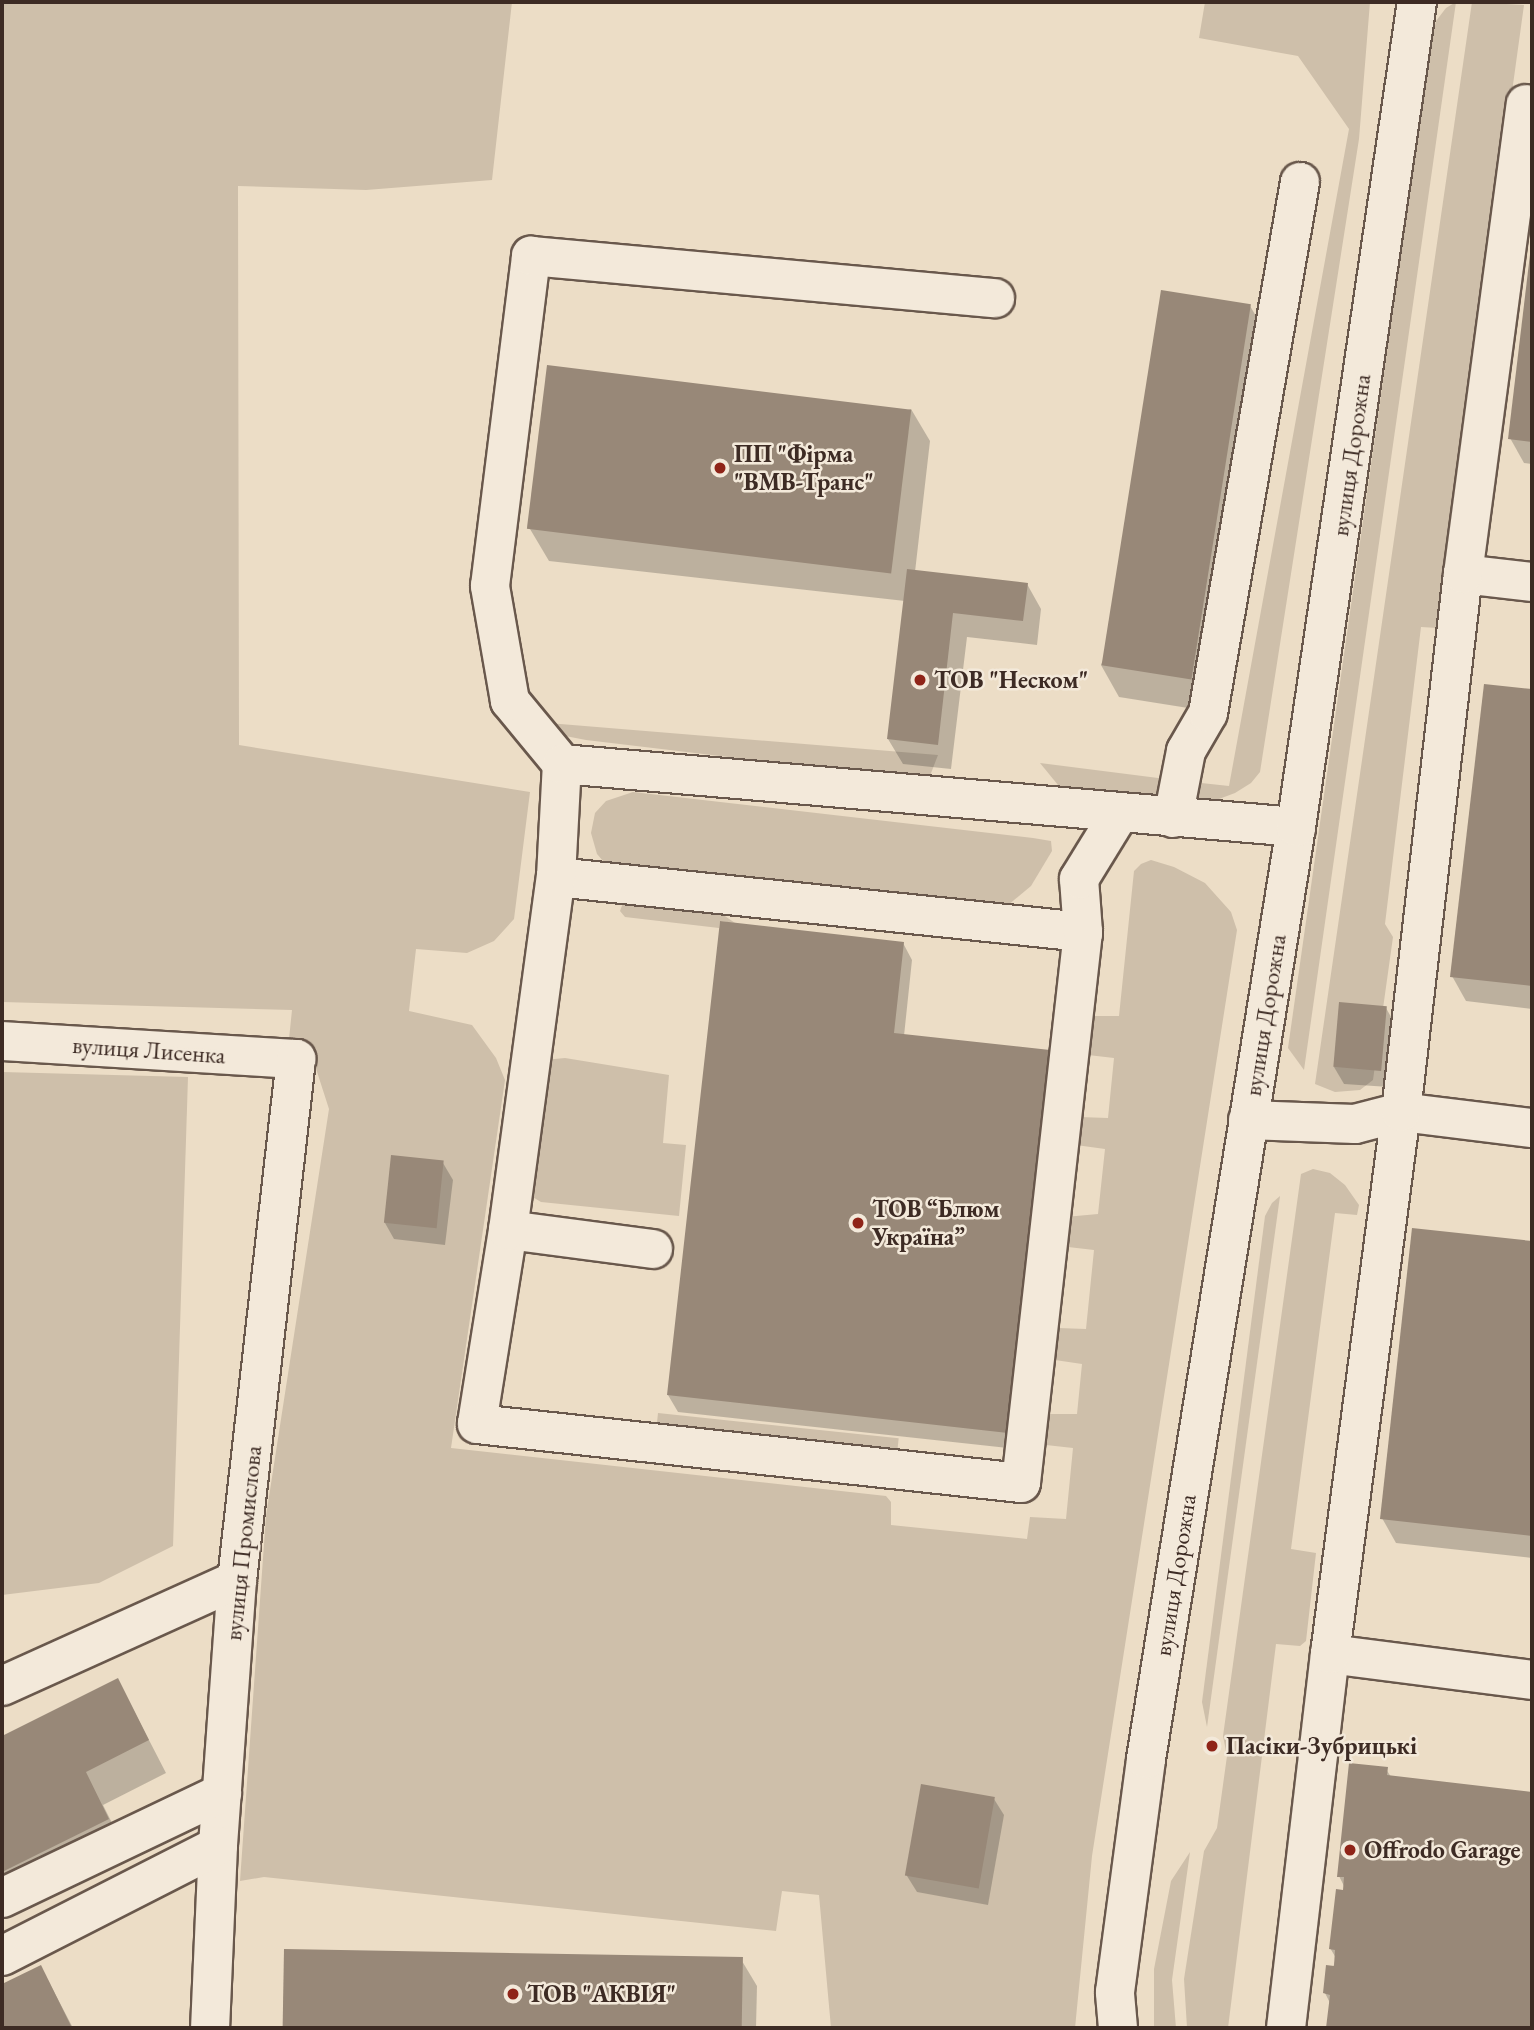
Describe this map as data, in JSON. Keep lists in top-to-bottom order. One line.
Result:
{"streets":{"street":["вулиця Дорожна","вулиця Лисенка","вулиця Промислова"]},"crossings":[["вулиця Лисенка","вулиця Промислова"]],"places":["ПП \"Фірма \"ВМВ-Транс\"","ТОВ \"Неском\"","ТОВ “Блюм Україна”","Пасіки-Зубрицькі","Offrodo Garage","ТОВ \"АКВІЯ\""]}
